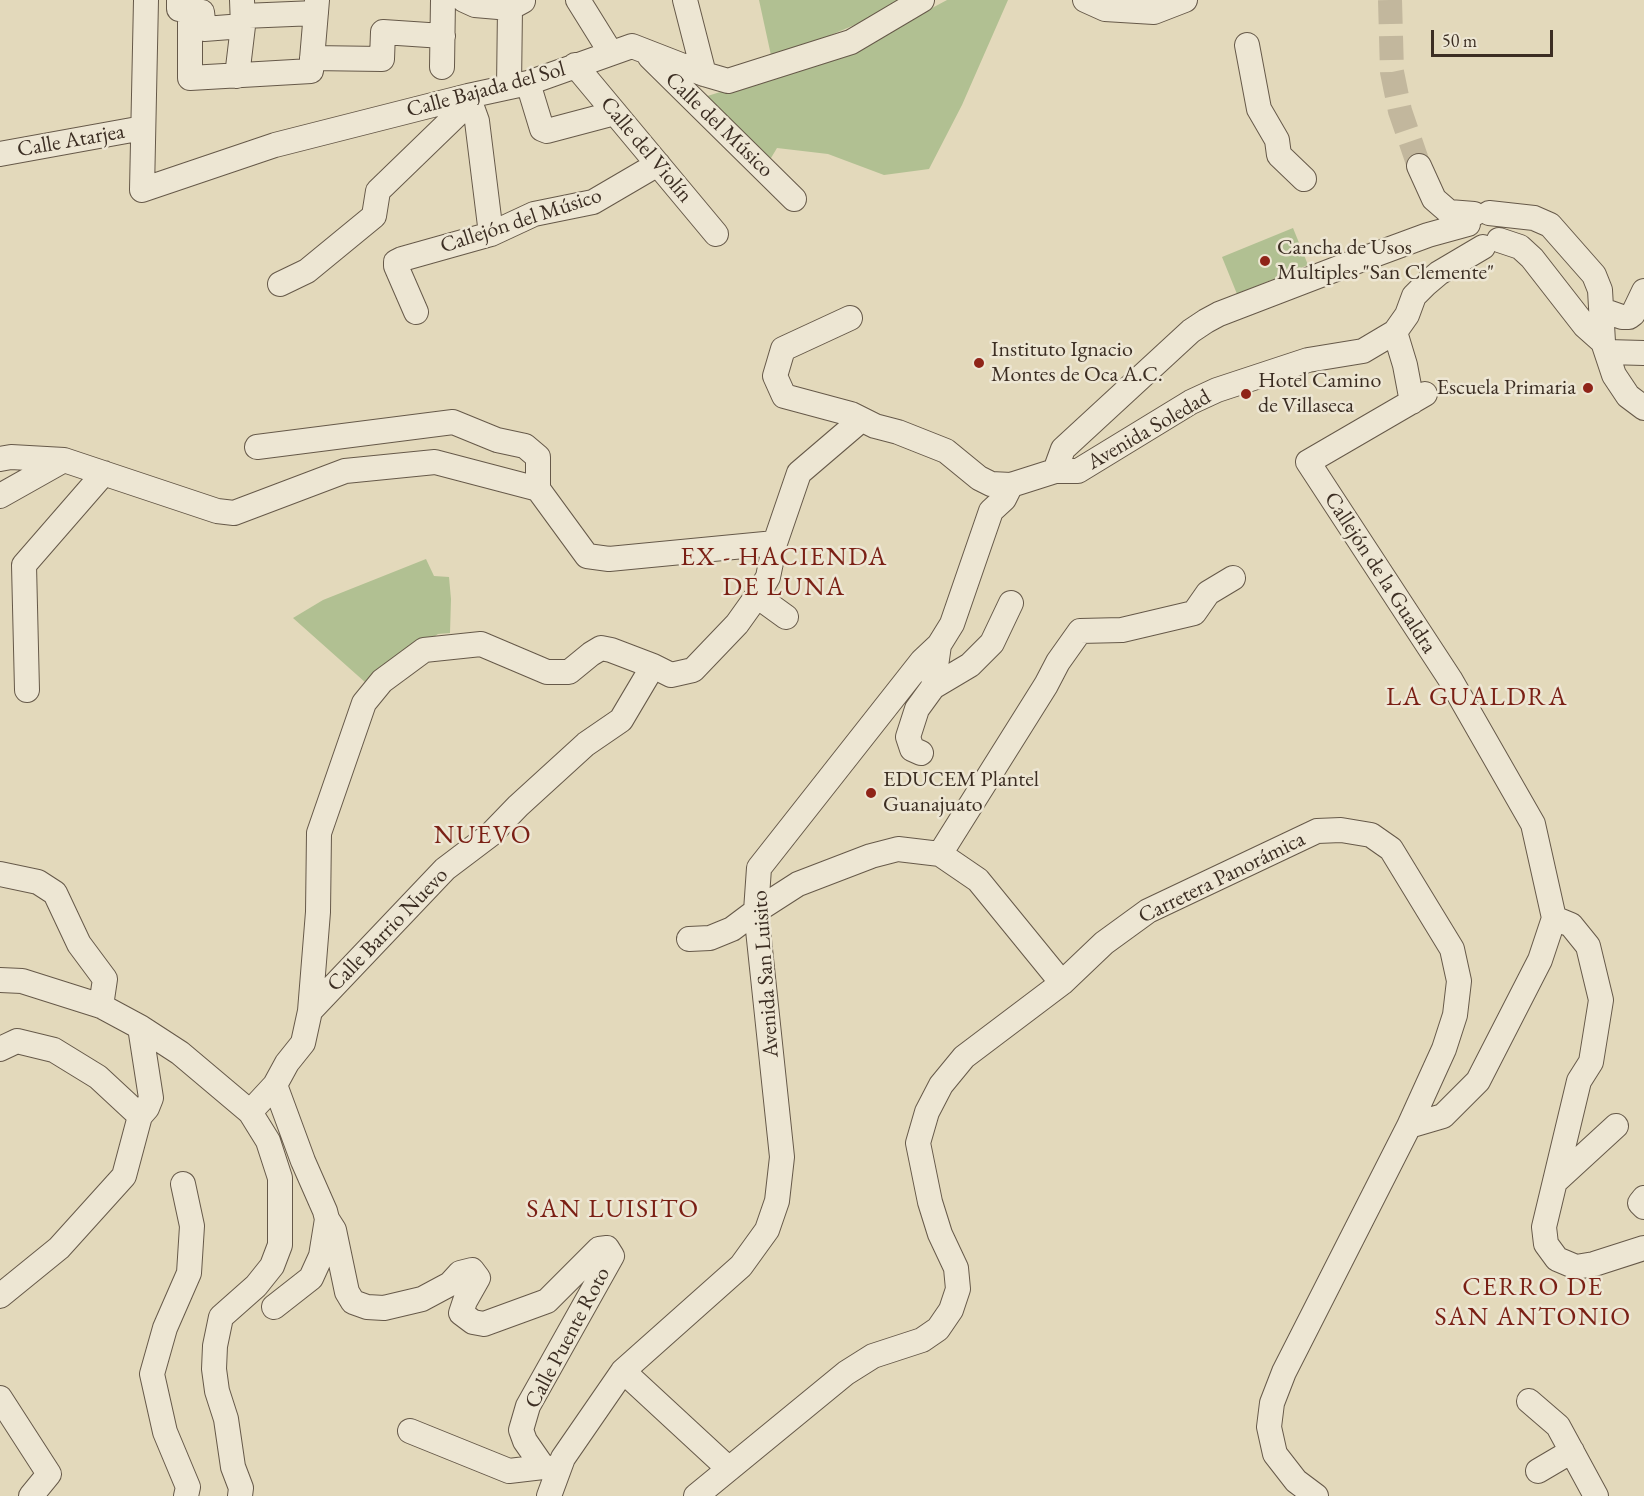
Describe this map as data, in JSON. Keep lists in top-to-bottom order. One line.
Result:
{"streets":{"street":["Calle Bajada del Sol","Calle del Músico","Calle Atarjea","Calle del Violín","Callejón del Músico","Avenida Soledad","Callejón de la Gualdra","Carretera Panorámica","Calle Barrio Nuevo","Avenida San Luisito","Calle Puente Roto"]},"crossings":[["Calle Bajada del Sol","Calle del Músico"],["Calle Bajada del Sol","Calle Atarjea"],["Calle Bajada del Sol","Calle del Violín"],["Calle del Violín","Callejón del Músico"],["Avenida Soledad","Callejón de la Gualdra"],["Avenida San Luisito","Calle Puente Roto"]],"districts":["EX - HACIENDA DE LUNA","LA GUALDRA","NUEVO","SAN LUISITO","CERRO DE SAN ANTONIO"],"places":["Cancha de Usos Multiples \"San Clemente\"","Instituto Ignacio Montes de Oca A.C.","Escuela Primaria","Hotel Camino de Villaseca","EDUCEM Plantel Guanajuato"],"scale_bar":"50 m"}
